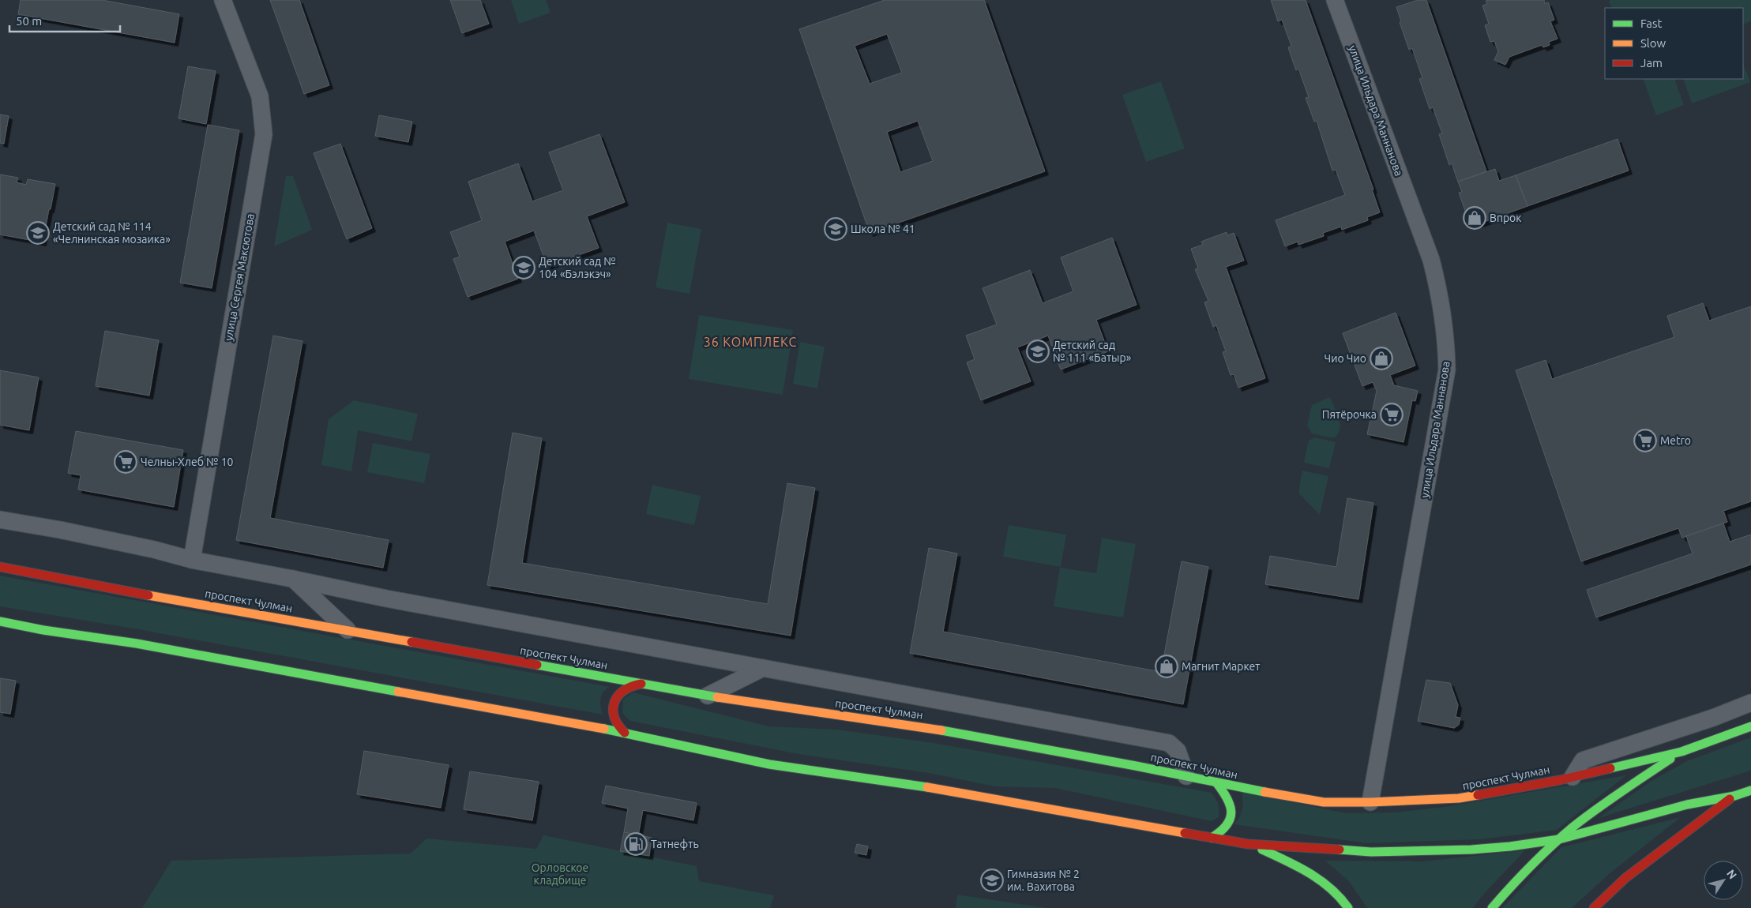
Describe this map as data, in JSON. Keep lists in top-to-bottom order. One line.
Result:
{"streets":{"main road":["проспект Чулман"],"street":["улица Ильдара Маннанова","улица Сергея Максютова"]},"crossings":[["улица Ильдара Маннанова","проспект Чулман"]],"districts":["36 КОМПЛЕКС"],"parks":["Орловское кладбище"],"places":{"shop":["Впрок","Чио Чио","Магнит Маркет"],"school or university":["Школа № 41","Детский сад № 114 «Челнинская мозаика»","Детский сад № 104 «Бэлэкэч»","Детский сад № 111 «Батыр»","Гимназия № 2 им. Вахитова"],"supermarket":["Пятёрочка","Metro","Челны-Хлеб № 10"],"fuel station":["Татнефть"]},"legend":["Fast","Slow","Jam"],"scale_bar":"50 m","north":"top right"}
